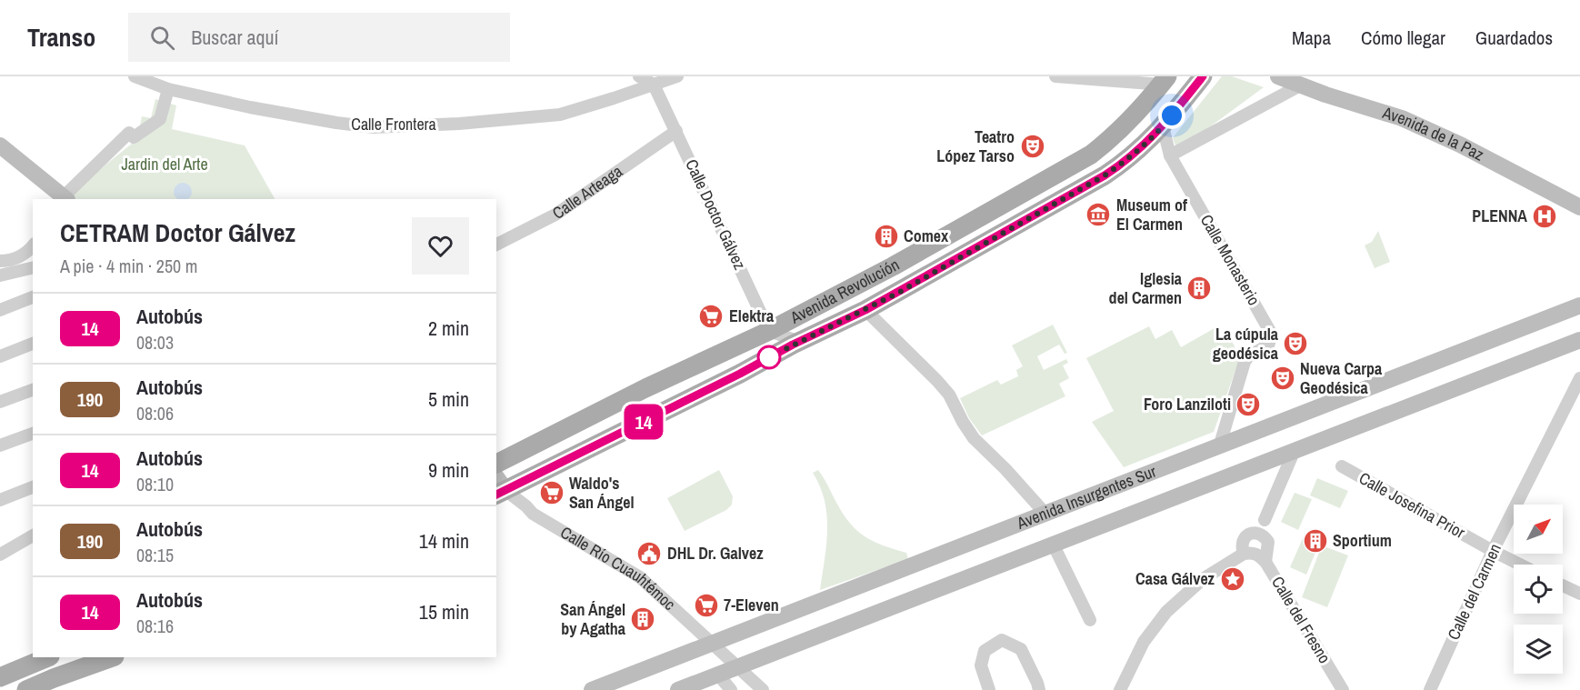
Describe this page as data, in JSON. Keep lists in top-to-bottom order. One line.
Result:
{"streets":{"main road":["Avenida de la Paz","Avenida Revolución","Avenida Insurgentes Sur","Calle Río Cuauhtémoc"],"street":["Calle Frontera","Calle Arteaga","Calle Doctor Gálvez","Calle Monasterio","Calle Josefina Prior","Calle del Carmen","Calle del Fresno"]},"crossings":[["Calle Frontera","Calle Doctor Gálvez"],["Calle Arteaga","Calle Doctor Gálvez"],["Calle Doctor Gálvez","Avenida Revolución"],["Calle Monasterio","Avenida Revolución"],["Calle Monasterio","Avenida Insurgentes Sur"],["Avenida Revolución","Calle Río Cuauhtémoc"],["Avenida Insurgentes Sur","Calle Río Cuauhtémoc"],["Calle Josefina Prior","Calle del Carmen"]],"parks":["Jardin del Arte"],"places":{"theatre":["Teatro López Tarso","La cúpula geodésica","Nueva Carpa Geodésica","Foro Lanziloti"],"museum":["Museum of El Carmen"],"hospital":["PLENNA"],"building":["Comex","Iglesia del Carmen","Sportium","San Ángel by Agatha"],"supermarket":["Elektra","Waldo's San Ángel","7-Eleven"],"public building":["DHL Dr. Galvez"],"place":["Casa Gálvez"]},"lines":["bus line 14"],"north":"top right","page":{"header":"Transo","search":"Buscar aquí","nav":["Mapa","Cómo llegar","Guardados"],"on_map":"14","heading":["CETRAM Doctor Gálvez","A pie · 4 min · 250 m"],"list":[{"mark":"14","name":"Autobús","note":"08:03","value":"2 min"},{"mark":"190","name":"Autobús","note":"08:06","value":"5 min"},{"mark":"14","name":"Autobús","note":"08:10","value":"9 min"},{"mark":"190","name":"Autobús","note":"08:15","value":"14 min"},{"mark":"14","name":"Autobús","note":"08:16","value":"15 min"}]}}
